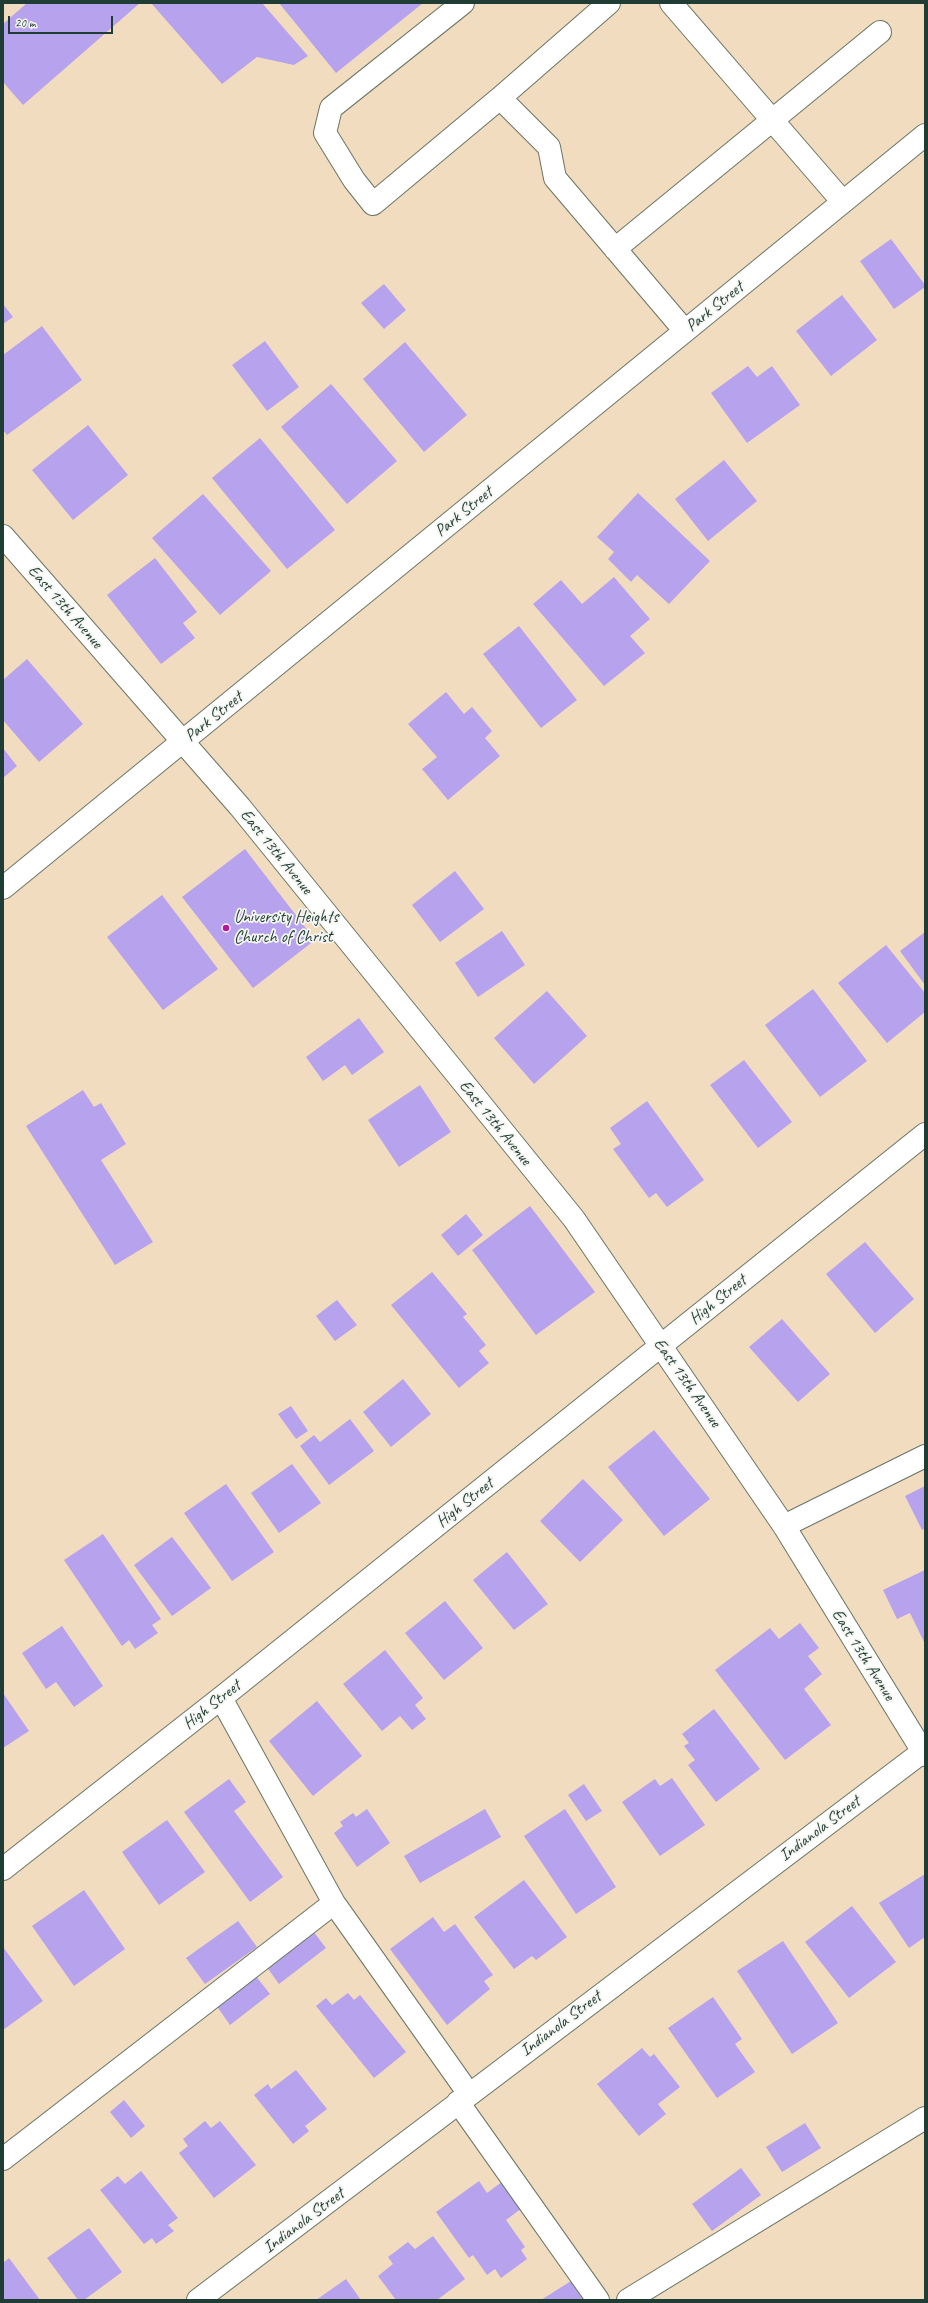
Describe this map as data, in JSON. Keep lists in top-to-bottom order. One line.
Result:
{"streets":{"street":["Park Street","East 13th Avenue","High Street","Indianola Street"]},"crossings":[["Park Street","East 13th Avenue"],["East 13th Avenue","High Street"],["East 13th Avenue","Indianola Street"]],"places":["University Heights Church of Christ"],"scale_bar":"20 m"}
